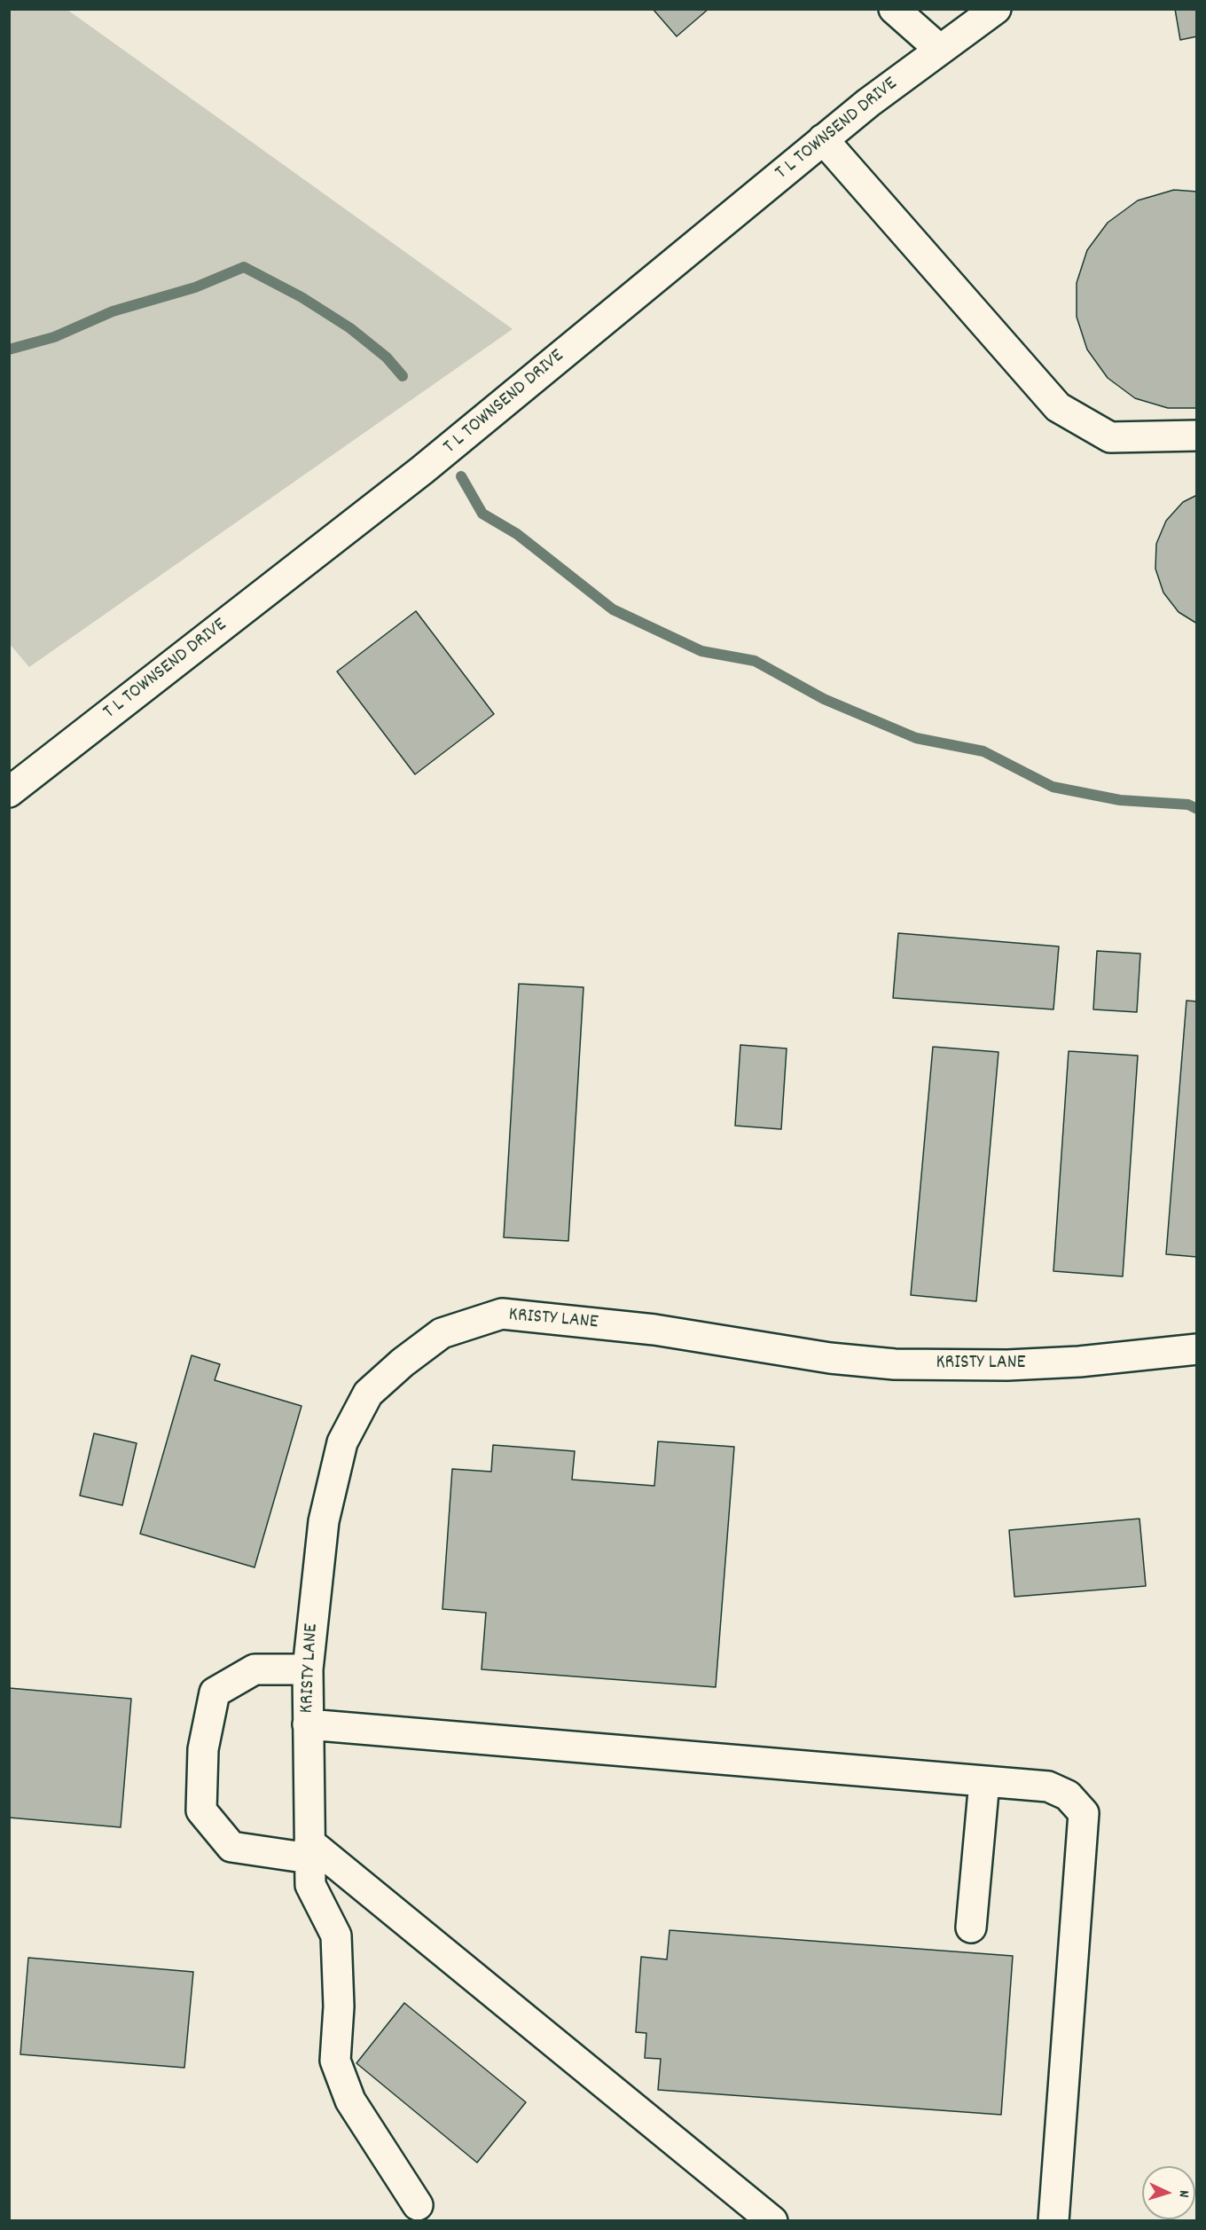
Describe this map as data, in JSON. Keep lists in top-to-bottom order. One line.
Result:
{"streets":{"street":["T L TOWNSEND DRIVE","KRISTY LANE"]},"north":"right"}
